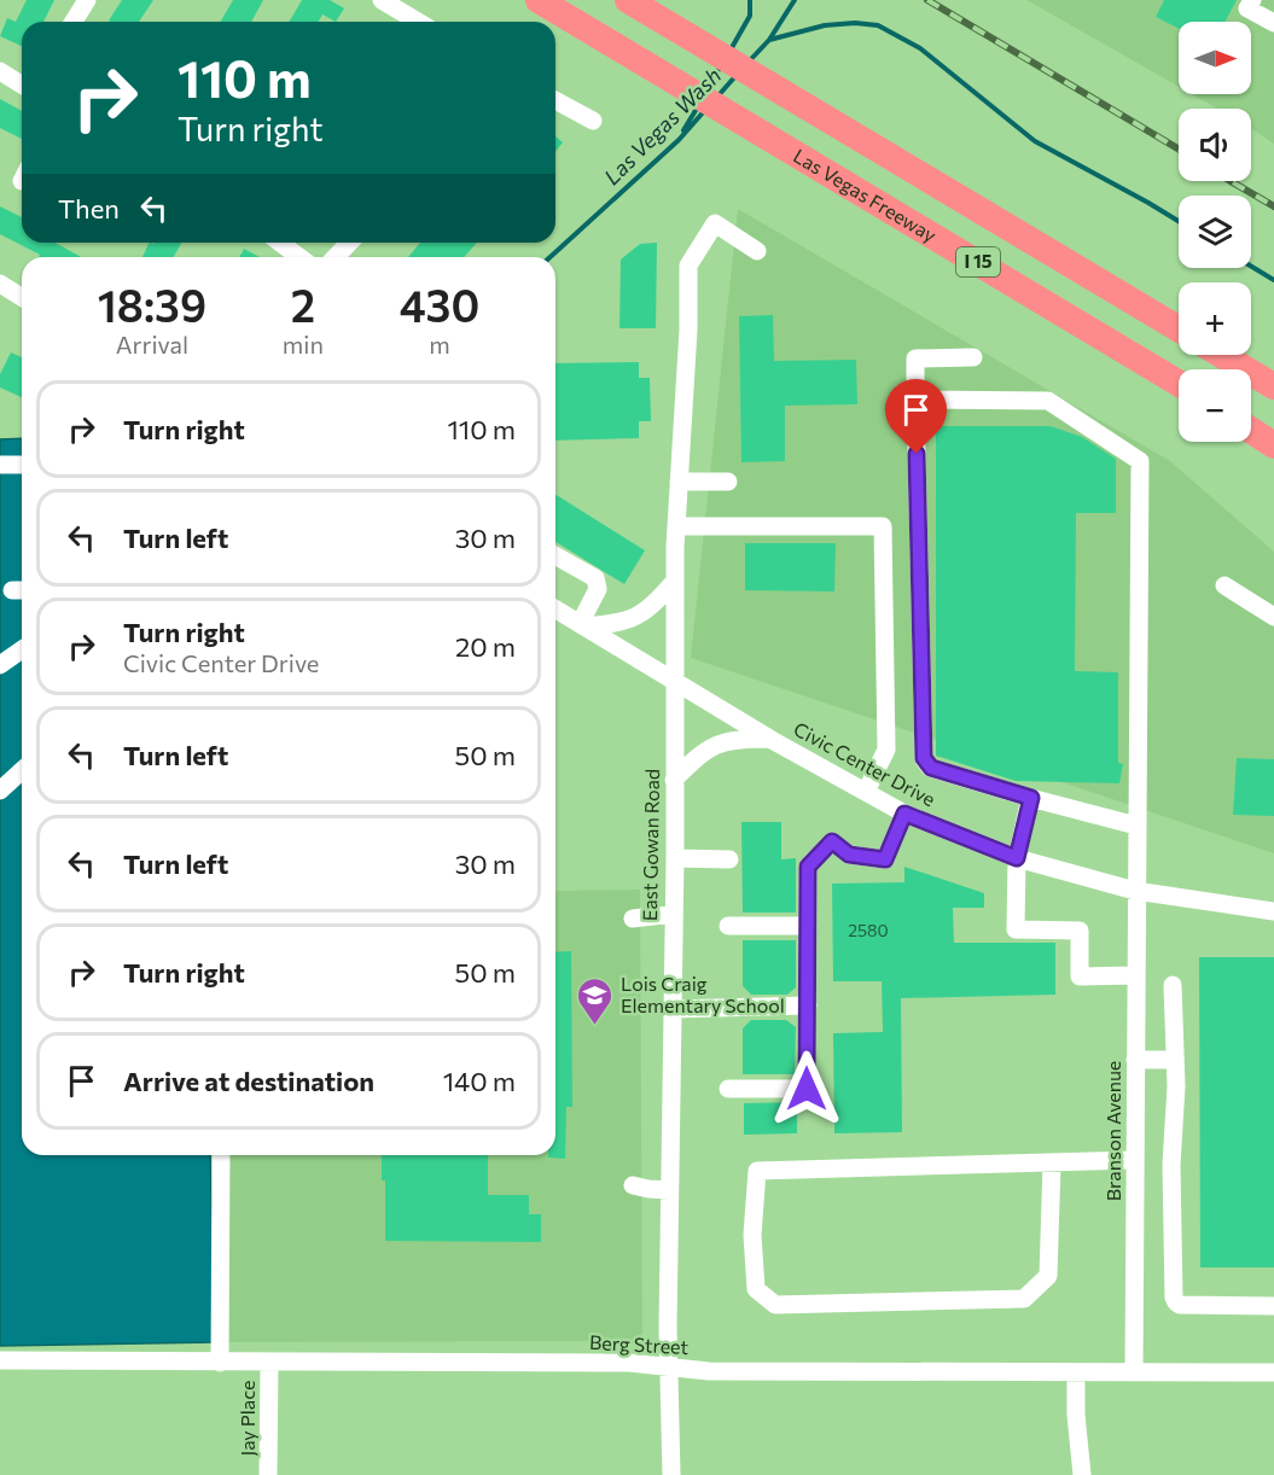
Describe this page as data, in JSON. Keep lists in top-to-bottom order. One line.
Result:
{"streets":{"highway":["Las Vegas Freeway","I 15"],"street":["Civic Center Drive","East Gowan Road","Branson Avenue","Berg Street","Jay Place"]},"crossings":[["Civic Center Drive","East Gowan Road"],["Civic Center Drive","Branson Avenue"],["East Gowan Road","Berg Street"],["Branson Avenue","Berg Street"],["Berg Street","Jay Place"]],"water":["Las Vegas Wash"],"places":{"school or university":["Lois Craig Elementary School"]},"house_numbers":["2580"],"north":"right","page":{"map_buttons":["+","−"],"turn":["110 m","Turn right"],"then":"Then","eta":["18:39","Arrival","2","min","430","m"],"list":[{"name":"Turn right","value":"110 m"},{"name":"Turn left","value":"30 m"},{"name":"Turn right","note":"Civic Center Drive","value":"20 m"},{"name":"Turn left","value":"50 m"},{"name":"Turn left","value":"30 m"},{"name":"Turn right","value":"50 m"},{"name":"Arrive at destination","value":"140 m"}]}}
